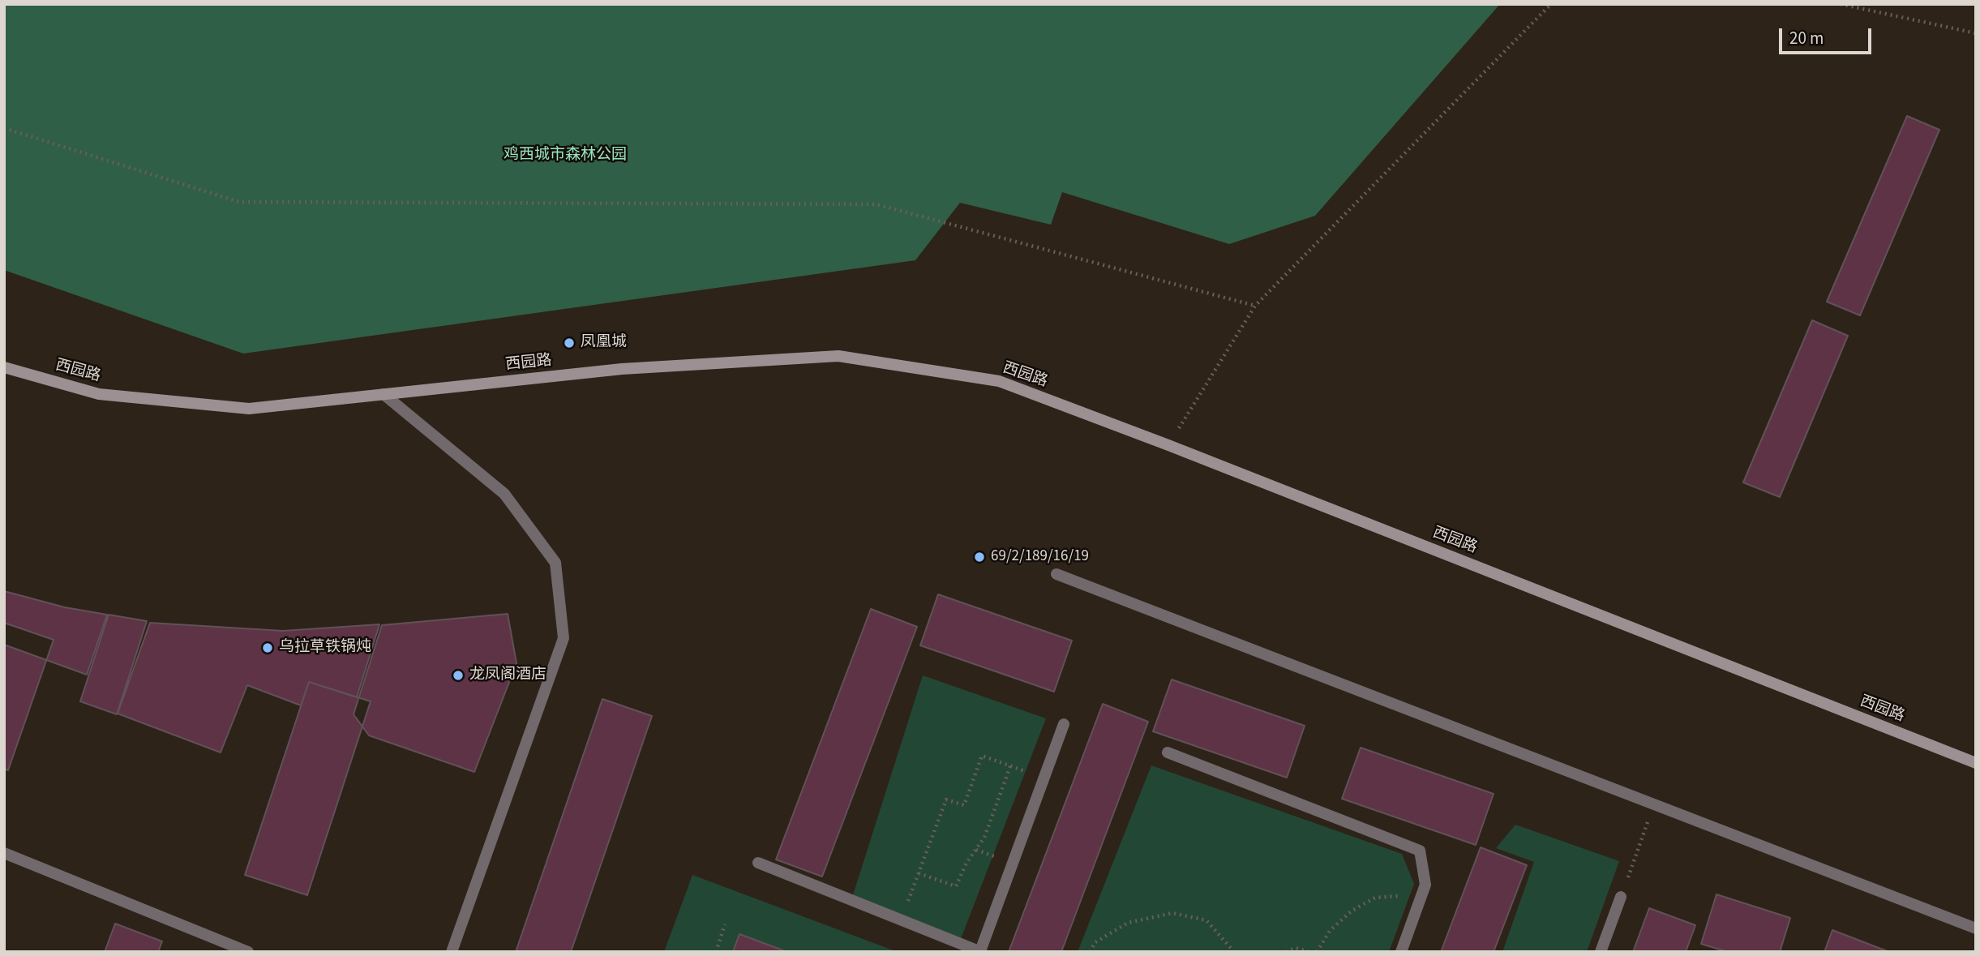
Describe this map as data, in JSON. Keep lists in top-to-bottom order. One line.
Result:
{"streets":{"main road":["西园路"]},"parks":["鸡西城市森林公园"],"places":["凤凰城","69/2/189/16/19","乌拉草铁锅炖","龙凤阁酒店"],"scale_bar":"20 m"}
